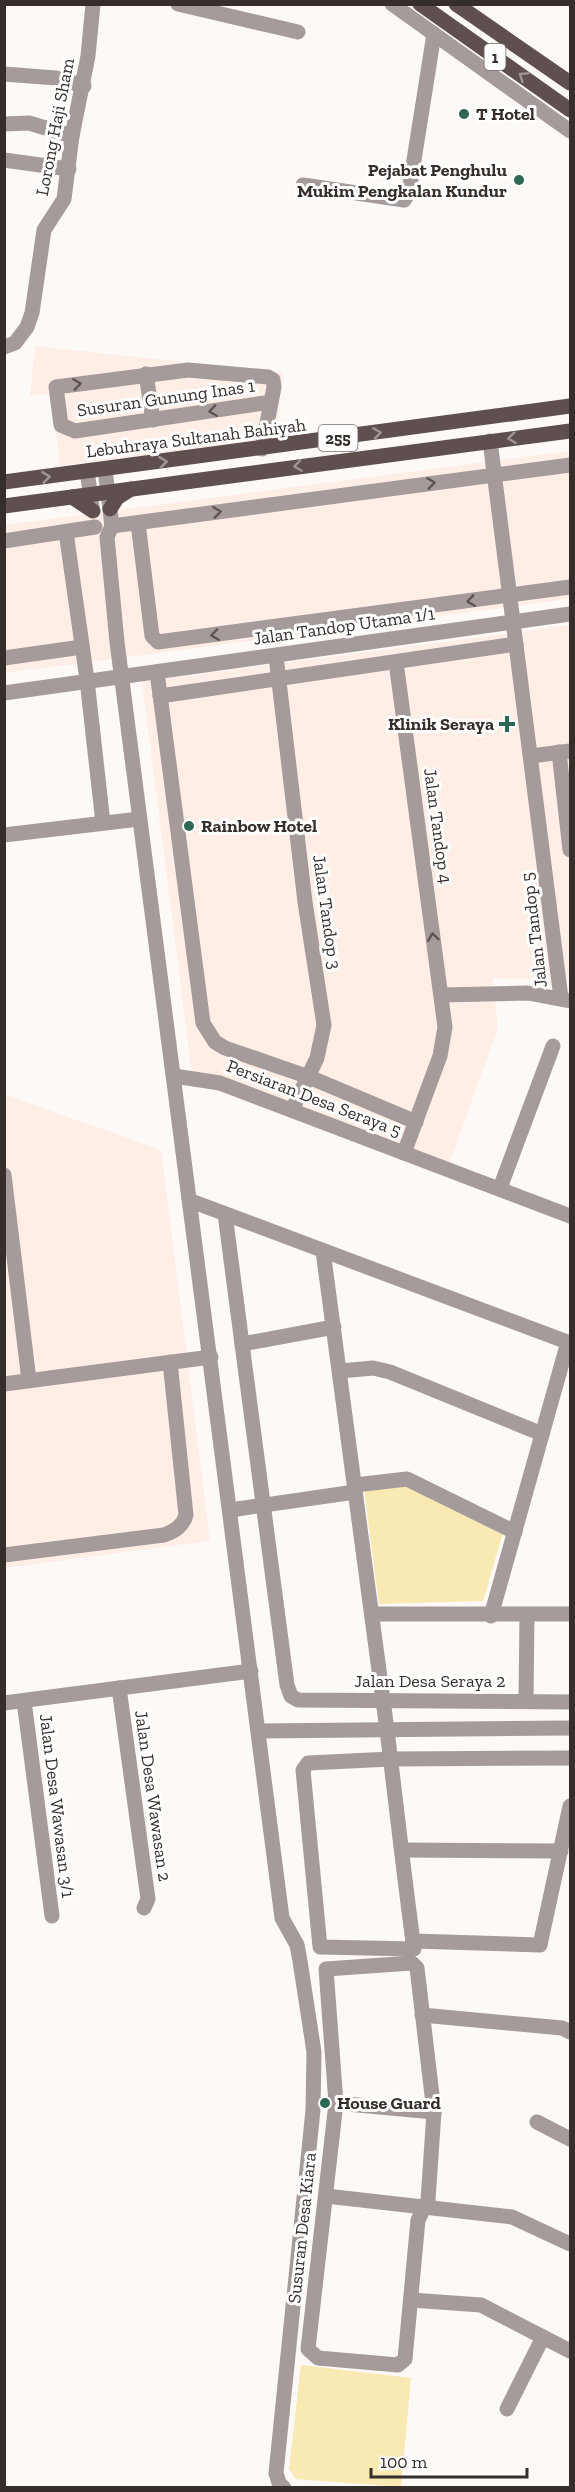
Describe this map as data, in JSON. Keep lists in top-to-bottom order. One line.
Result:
{"streets":{"main road":["1","Lebuhraya Sultanah Bahiyah","255"],"street":["Lorong Haji Sham","Susuran Gunung Inas 1","Jalan Tandop Utama 1/1","Jalan Tandop 4","Jalan Tandop 3","Jalan Tandop 5","Persiaran Desa Seraya 5","Jalan Desa Seraya 2","Jalan Desa Wawasan 2","Jalan Desa Wawasan 3/1","Susuran Desa Kiara"]},"crossings":[["255","Jalan Tandop 5"],["Jalan Tandop Utama 1/1","Jalan Tandop 3"],["Jalan Tandop Utama 1/1","Jalan Tandop 5"],["Jalan Tandop 4","Persiaran Desa Seraya 5"],["Jalan Tandop 3","Persiaran Desa Seraya 5"]],"one_way":["Jalan Tandop 4"],"places":{"other":["T Hotel","Pejabat Penghulu Mukim Pengkalan Kundur","Rainbow Hotel","House Guard"],"health":["Klinik Seraya"]},"scale_bar":"100 m"}
